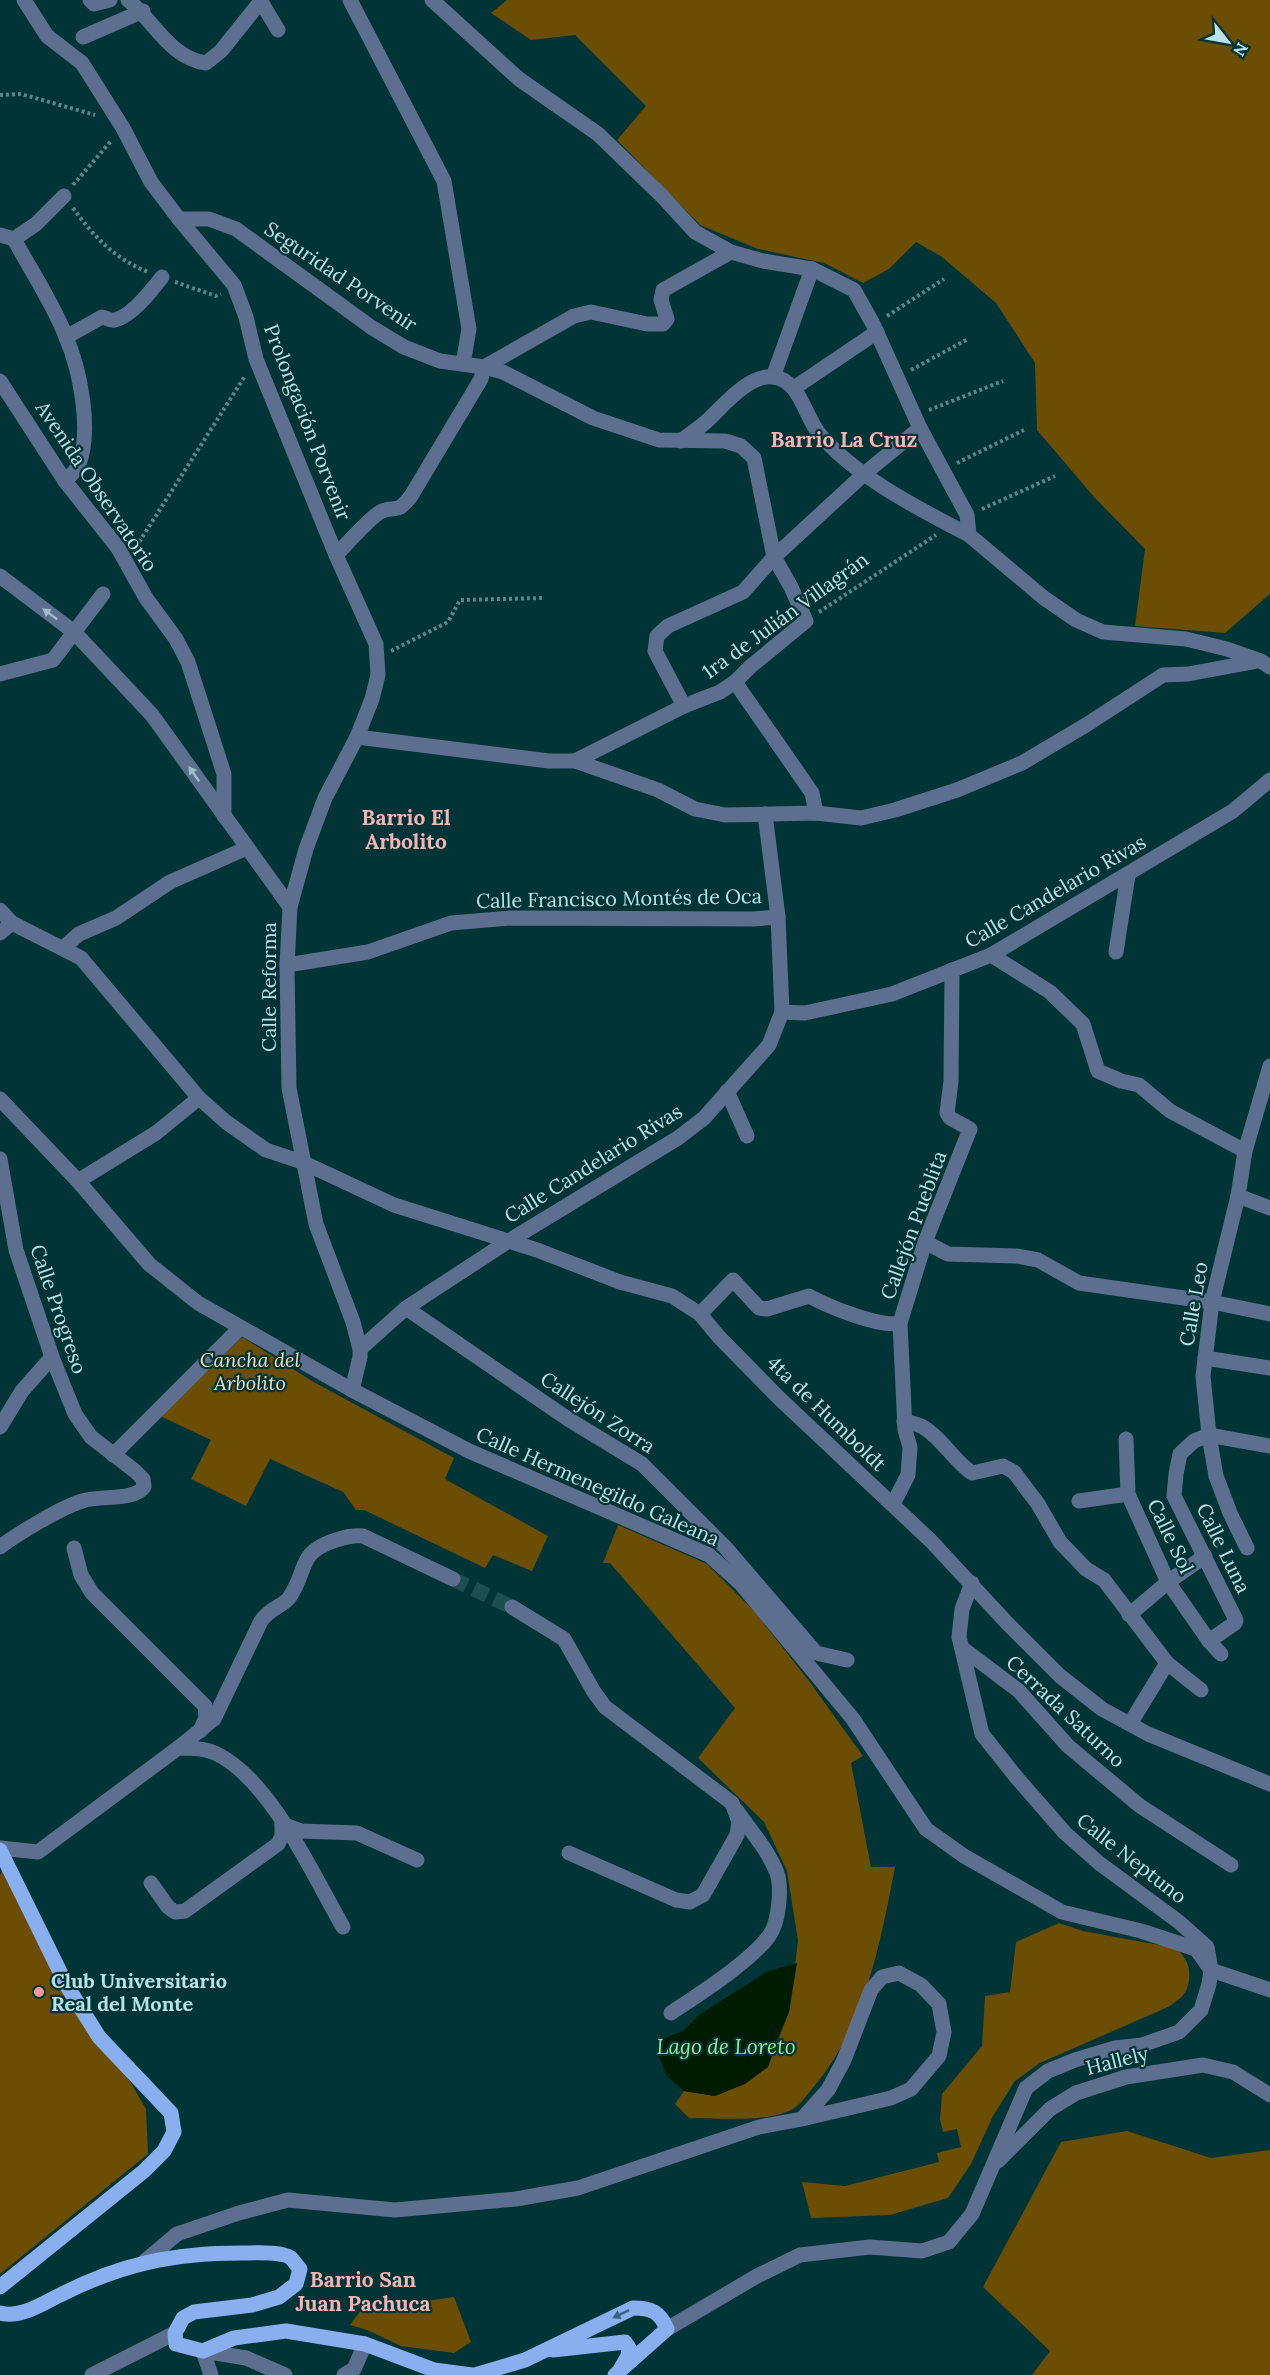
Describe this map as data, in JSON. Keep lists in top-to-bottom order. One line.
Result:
{"streets":{"street":["Seguridad Porvenir","Prolongación Porvenir","Avenida Observatorio","1ra de Julián Villagrán","Calle Candelario Rivas","Calle Francisco Montés de Oca","Calle Reforma","Callejón Pueblita","Calle Leo","Calle Progreso","Callejón Zorra","4ta de Humboldt","Calle Hermenegildo Galeana","Calle Sol","Calle Luna","Cerrada Saturno","Calle Neptuno","Hallely"]},"crossings":[["Seguridad Porvenir","Prolongación Porvenir"],["Seguridad Porvenir","1ra de Julián Villagrán"],["Prolongación Porvenir","Calle Reforma"],["Avenida Observatorio","Calle Reforma"],["Calle Candelario Rivas","Calle Reforma"],["Calle Candelario Rivas","Callejón Pueblita"],["Calle Candelario Rivas","Callejón Zorra"],["Calle Candelario Rivas","4ta de Humboldt"],["Calle Francisco Montés de Oca","Calle Reforma"],["Calle Reforma","4ta de Humboldt"],["Calle Reforma","Calle Hermenegildo Galeana"],["Callejón Pueblita","4ta de Humboldt"],["Calle Leo","Calle Luna"],["Callejón Zorra","Calle Hermenegildo Galeana"],["4ta de Humboldt","Calle Neptuno"],["Calle Hermenegildo Galeana","Calle Neptuno"],["Calle Sol","Calle Luna"],["Cerrada Saturno","Calle Neptuno"]],"one_way":["Calle Reforma"],"districts":["Barrio La Cruz","Barrio El Arbolito","Barrio San Juan Pachuca"],"water":["Lago de Loreto"],"parks":["Cancha del Arbolito"],"places":["Club Universitario Real del Monte"],"north":"bottom right"}
